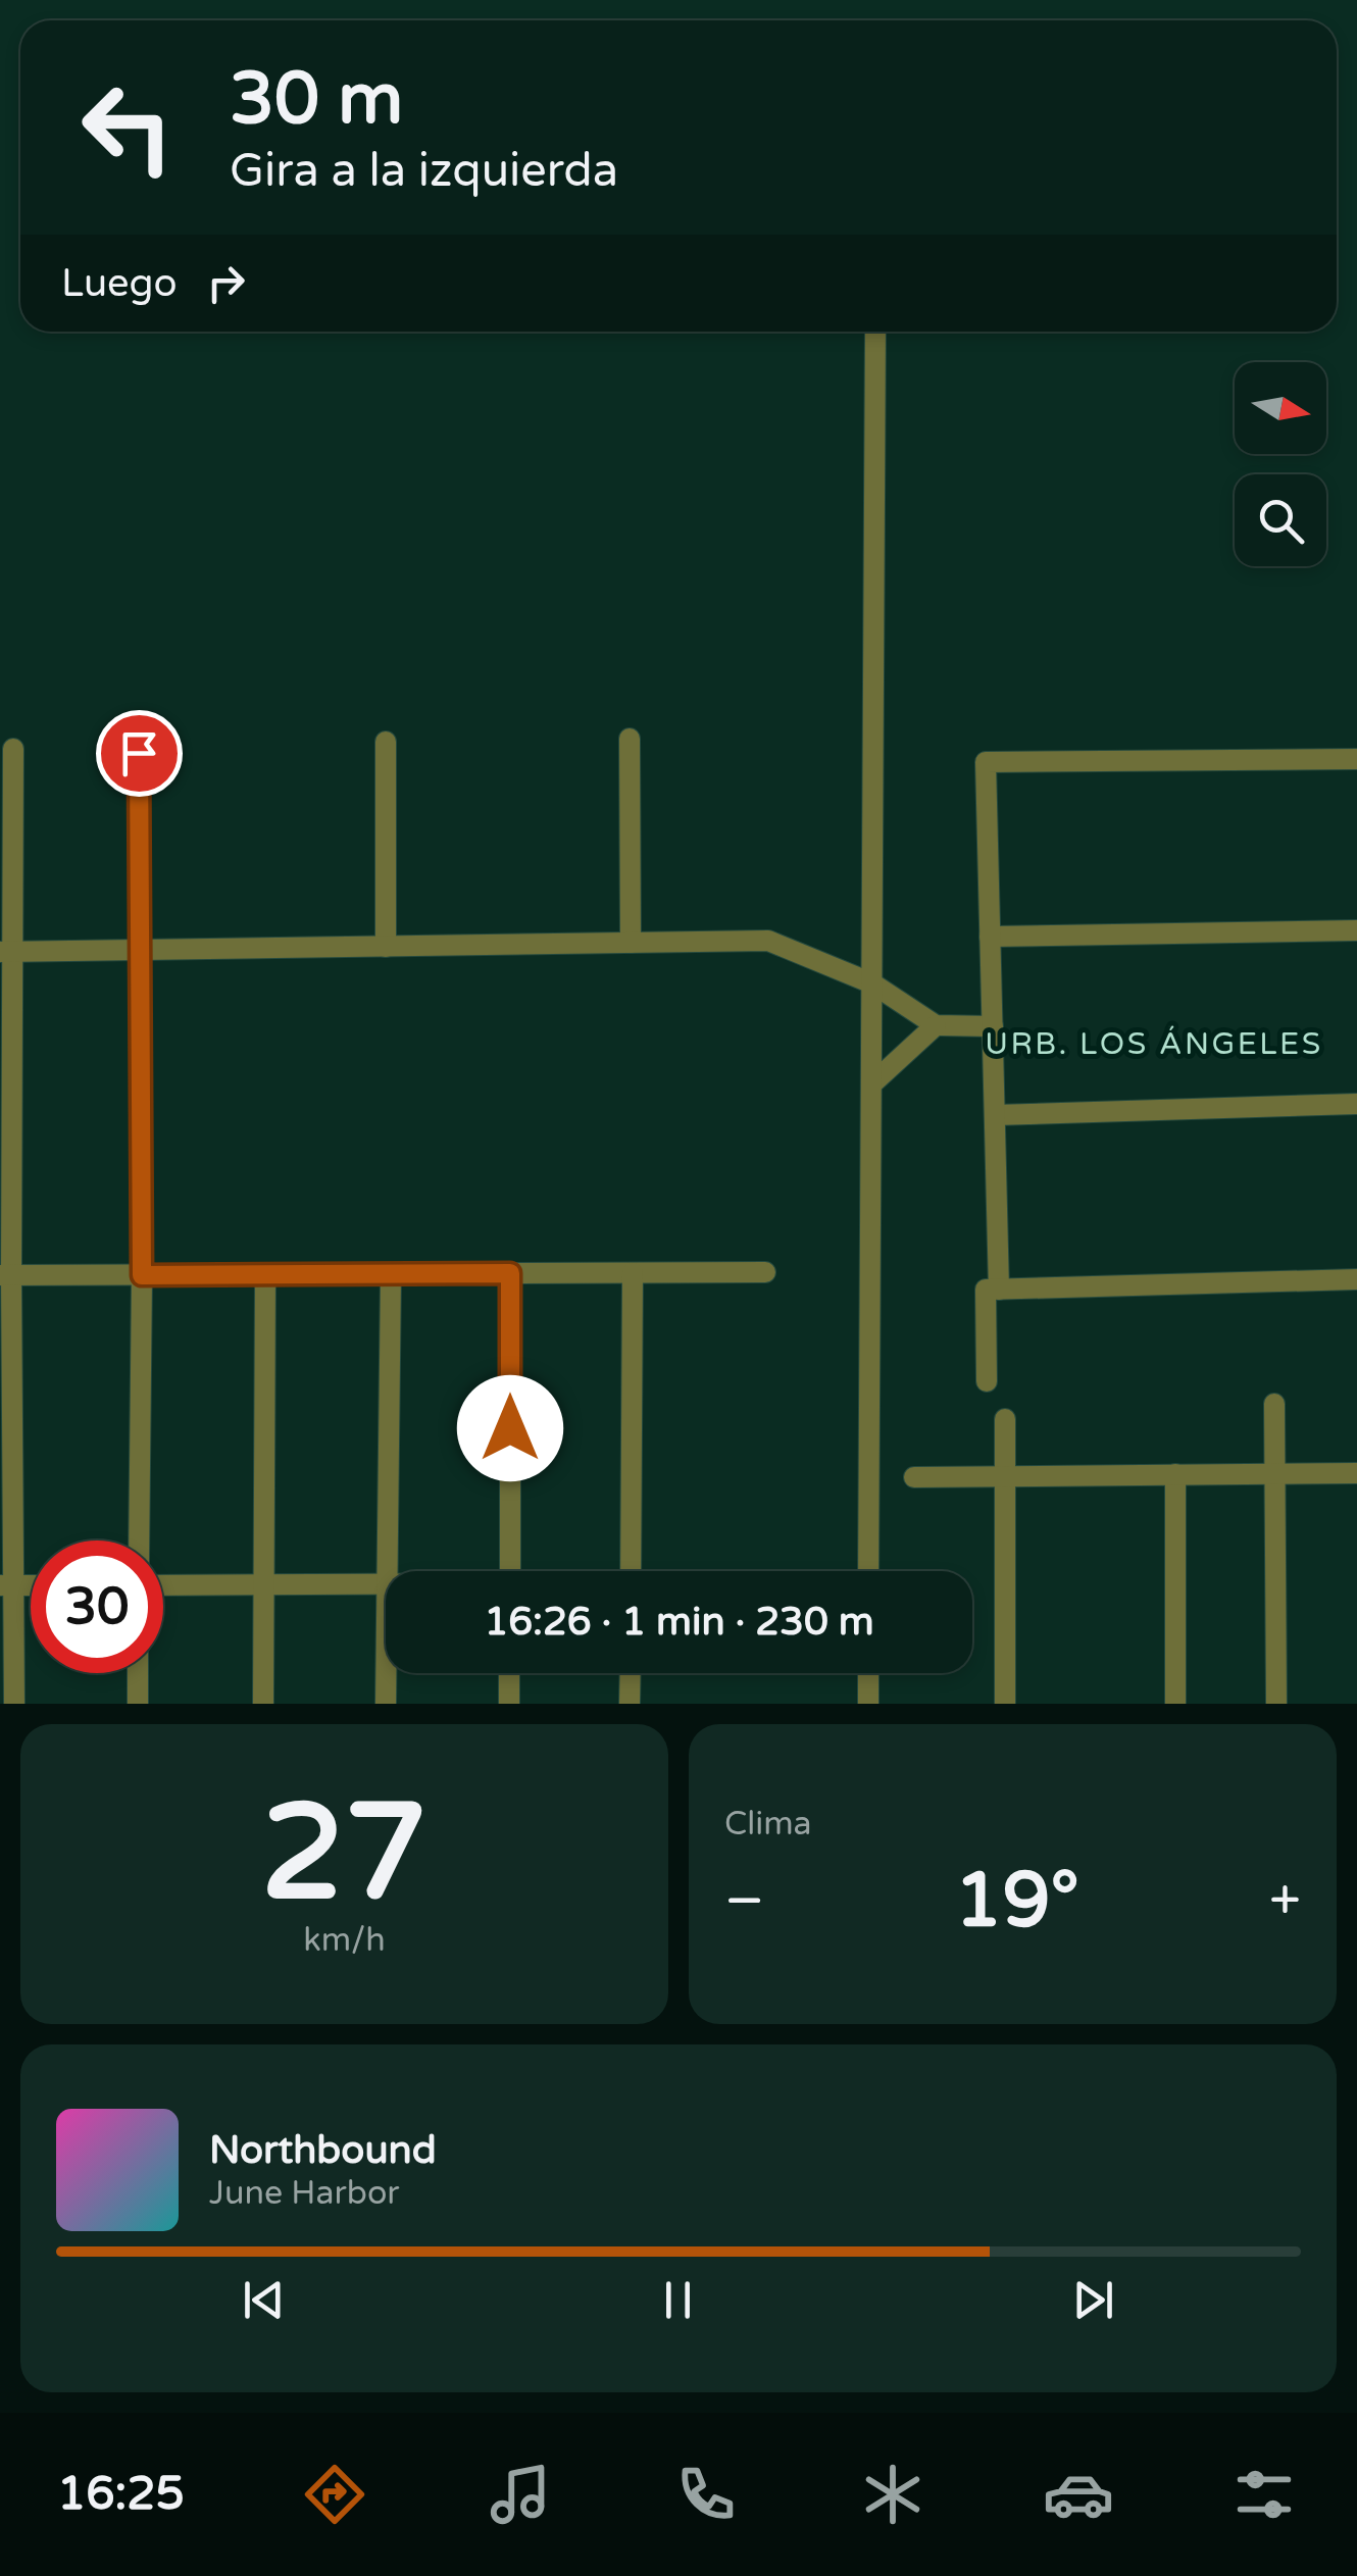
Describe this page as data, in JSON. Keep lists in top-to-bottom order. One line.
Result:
{"districts":["URB. LOS ÁNGELES"],"north":"right","page":{"turn":["30 m","Gira a la izquierda"],"then":"Luego","limit":"30","trip":"16:26 · 1 min · 230 m","tile":[["27","km/h"],"Clima"],"heat":["−","19°","+"],"song":["Northbound","June Harbor"],"tabs":"16:25"}}
